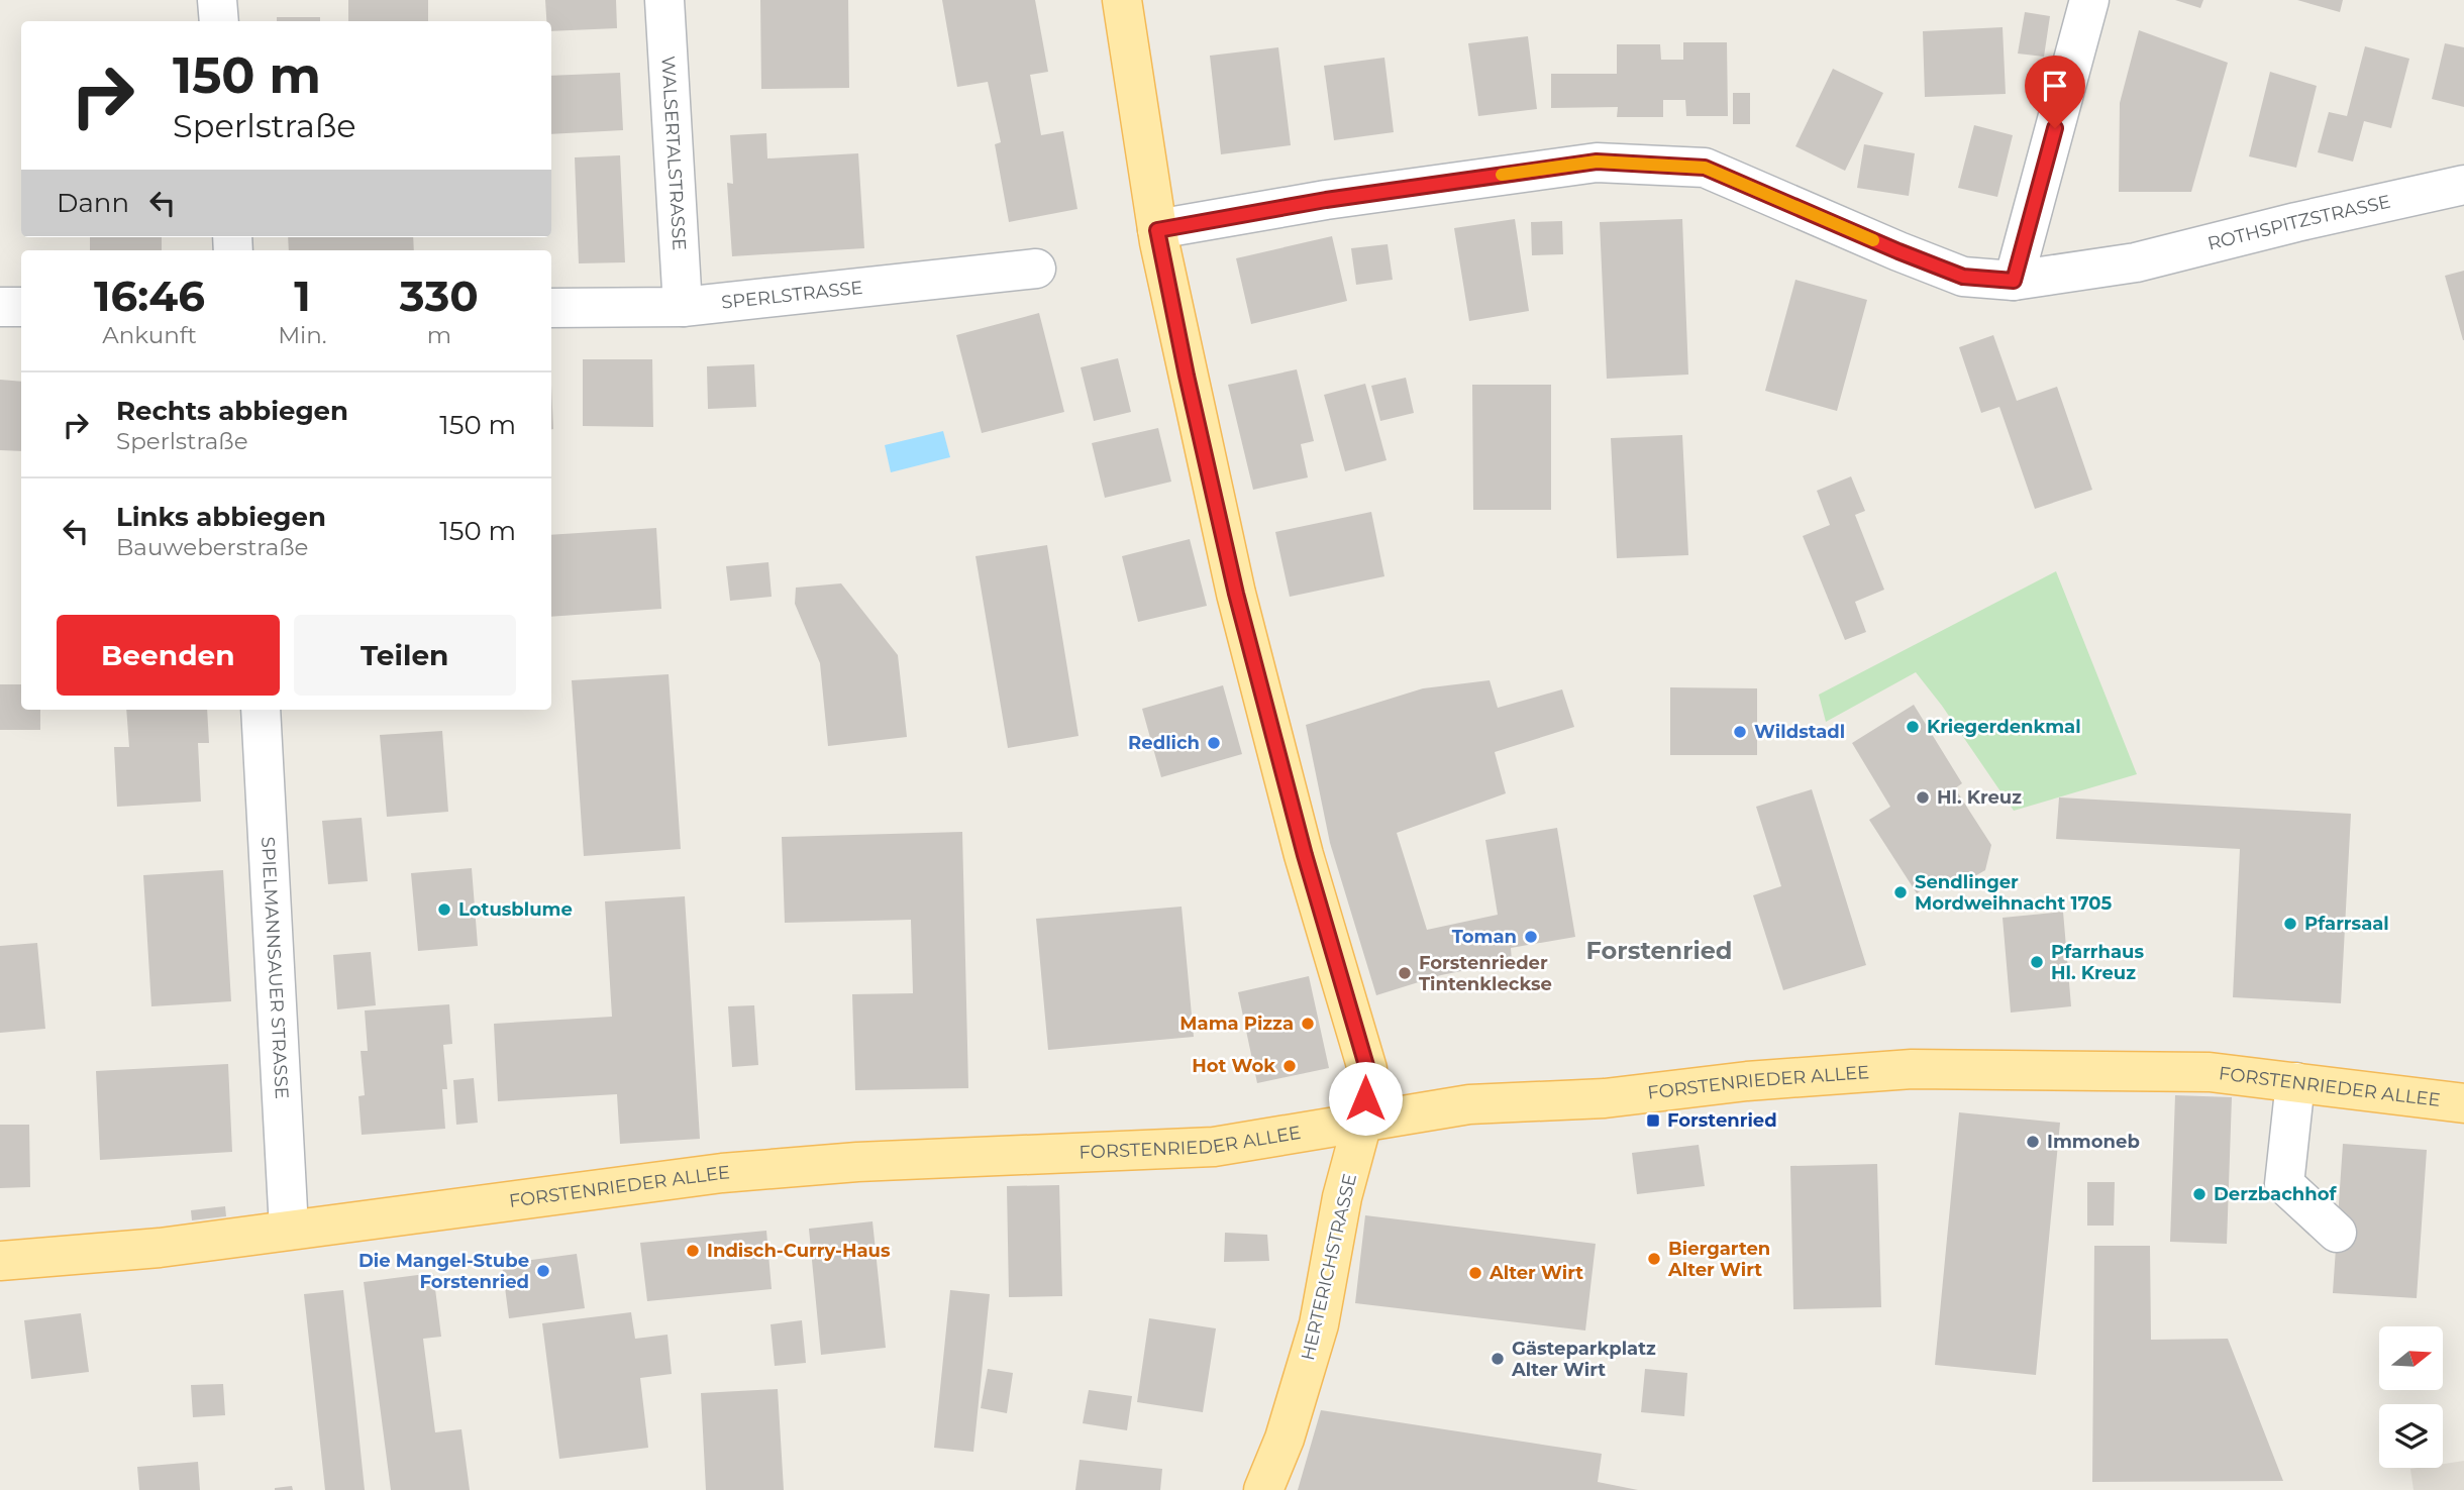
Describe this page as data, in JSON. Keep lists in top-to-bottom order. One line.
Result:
{"streets":{"main road":["FORSTENRIEDER ALLEE","HERTERICHSTRASSE"],"street":["WALSERTALSTRASSE","ROTHSPITZSTRASSE","SPERLSTRASSE","SPIELMANNSAUER STRASSE"]},"crossings":[["WALSERTALSTRASSE","SPERLSTRASSE"],["SPIELMANNSAUER STRASSE","FORSTENRIEDER ALLEE"],["FORSTENRIEDER ALLEE","HERTERICHSTRASSE"]],"districts":["Forstenried"],"places":{"other":["Kriegerdenkmal","Wildstadl","Redlich","Hl. Kreuz","Sendlinger Mordweihnacht 1705","Lotusblume","Pfarrsaal","Toman","Pfarrhaus Hl. Kreuz","Forstenrieder Tintenkleckse","Mama Pizza","Hot Wok","Immoneb","Derzbachhof","Indisch-Curry-Haus","Biergarten Alter Wirt","Die Mangel-Stube Forstenried","Alter Wirt","Gästeparkplatz Alter Wirt"],"transit":["Forstenried"]},"north":"right","page":{"turn":["150 m","Sperlstraße"],"then":"Dann","eta":["16:46","Ankunft","1","Min.","330","m"],"list":[{"name":"Rechts abbiegen","note":"Sperlstraße","value":"150 m"},{"name":"Links abbiegen","note":"Bauweberstraße","value":"150 m"}],"buttons":["Beenden","Teilen"]}}
